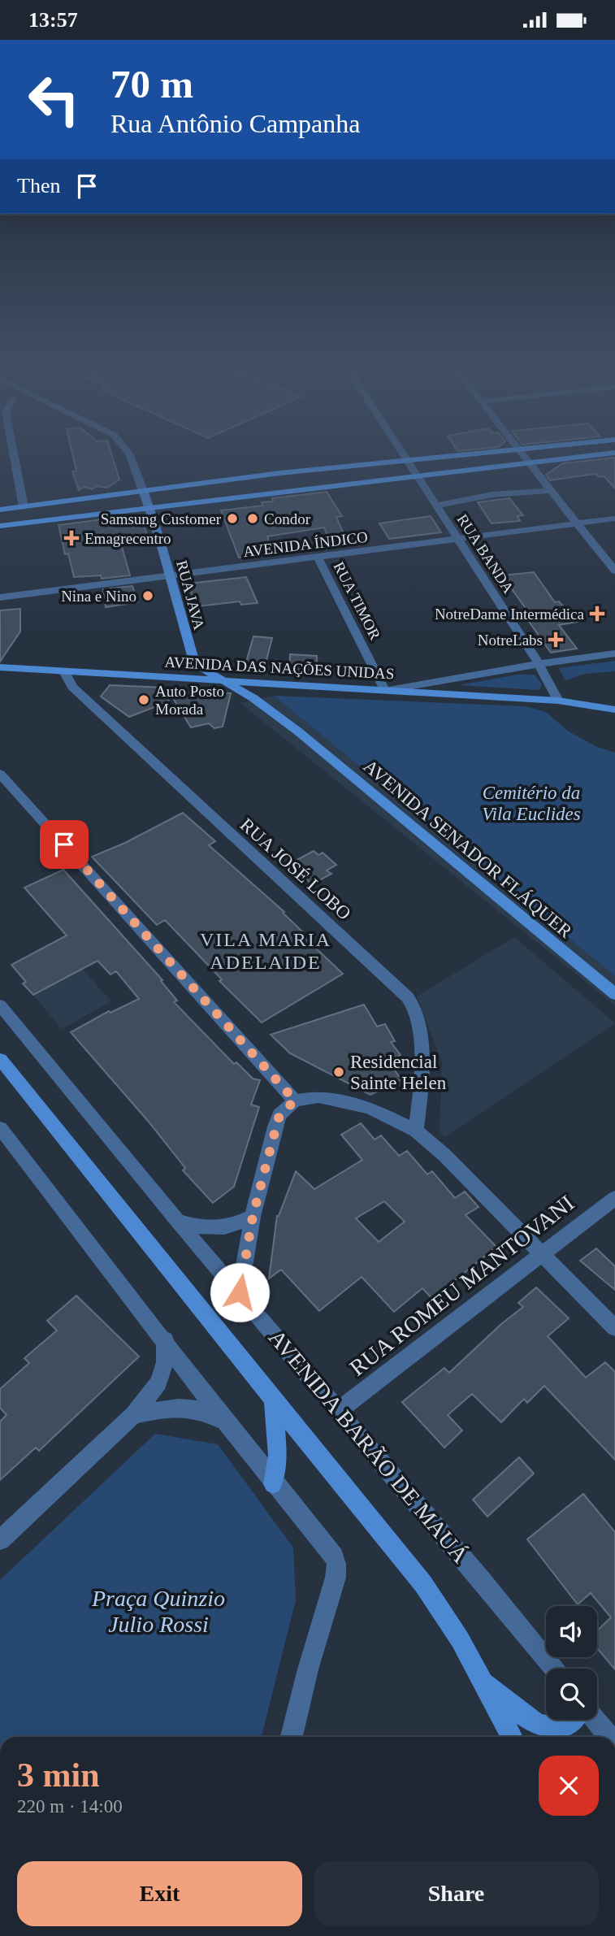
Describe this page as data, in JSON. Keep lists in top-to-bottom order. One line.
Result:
{"streets":{"street":["AVENIDA ÍNDICO","RUA BANDA","RUA JAVA","RUA TIMOR","AVENIDA DAS NAÇÕES UNIDAS","AVENIDA SENADOR FLÁQUER","RUA JOSÉ LOBO","RUA ROMEU MANTOVANI","AVENIDA BARÃO DE MAUÁ"]},"crossings":[["AVENIDA ÍNDICO","RUA BANDA"],["AVENIDA ÍNDICO","RUA JAVA"],["AVENIDA ÍNDICO","RUA TIMOR"],["RUA BANDA","AVENIDA DAS NAÇÕES UNIDAS"],["RUA JAVA","AVENIDA DAS NAÇÕES UNIDAS"],["RUA JAVA","AVENIDA SENADOR FLÁQUER"],["RUA TIMOR","AVENIDA DAS NAÇÕES UNIDAS"],["AVENIDA DAS NAÇÕES UNIDAS","RUA JOSÉ LOBO"],["RUA ROMEU MANTOVANI","AVENIDA BARÃO DE MAUÁ"]],"districts":["VILA MARIA ADELAIDE"],"parks":["Cemitério da Vila Euclides","Praça Quinzio Julio Rossi"],"places":{"other":["Samsung Customer","Condor","Nina e Nino","Auto Posto Morada","Residencial Sainte Helen"],"health":["Emagrecentro","NotreDame Intermédica","NotreLabs"]},"page":{"status":"13:57","turn":["70 m","Rua Antônio Campanha"],"then":"Then","heading":["3 min","220 m · 14:00"],"buttons":["Exit","Share"]}}
